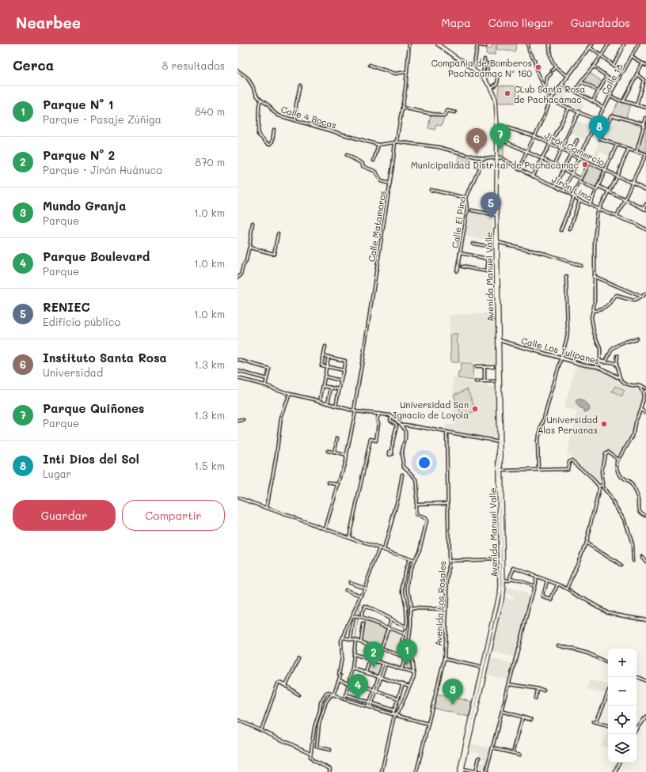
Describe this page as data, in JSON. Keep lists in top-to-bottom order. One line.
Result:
{"streets":{"main road":["Avenida Manuel Valle"],"street":["Calle 18","Calle 4 Bocas","Jirón Comercio","Jirón Lima","Calle El Pino","Calle Matamoros","Calle Los Tulipanes","Avenida Los Rosales"]},"crossings":[["Calle 18","Jirón Comercio"],["Calle 18","Jirón Lima"],["Calle 4 Bocas","Jirón Lima"],["Calle 4 Bocas","Calle El Pino"],["Calle 4 Bocas","Calle Matamoros"],["Calle 4 Bocas","Avenida Manuel Valle"],["Jirón Comercio","Avenida Manuel Valle"],["Jirón Lima","Avenida Manuel Valle"],["Avenida Manuel Valle","Calle Los Tulipanes"]],"places":["Compañía de Bomberos Pachacamac Nº 160","CLub Santa Rosa de Pachacámac","Municipalidad Distrital de Pachacámac","Universidad San Ignacio de Loyola","Universidad Alas Peruanas"],"page":{"header":"Nearbee","nav":["Mapa","Cómo llegar","Guardados"],"heading":["Cerca","8 resultados"],"list":[{"mark":"1","name":"Parque N° 1","note":"Parque · Pasaje Zúñiga","value":"840 m"},{"mark":"2","name":"Parque N° 2","note":"Parque · Jirón Huánuco","value":"870 m"},{"mark":"3","name":"Mundo Granja","note":"Parque","value":"1.0 km"},{"mark":"4","name":"Parque Boulevard","note":"Parque","value":"1.0 km"},{"mark":"5","name":"RENIEC","note":"Edificio público","value":"1.0 km"},{"mark":"6","name":"Instituto Santa Rosa","note":"Universidad","value":"1.3 km"},{"mark":"7","name":"Parque Quiñones","note":"Parque","value":"1.3 km"},{"mark":"8","name":"Inti Dios del Sol","note":"Lugar","value":"1.5 km"}],"pins":["8","7","6","5","1","2","4","3"],"buttons":["Guardar","Compartir"],"map_buttons":["+","−"]}}
